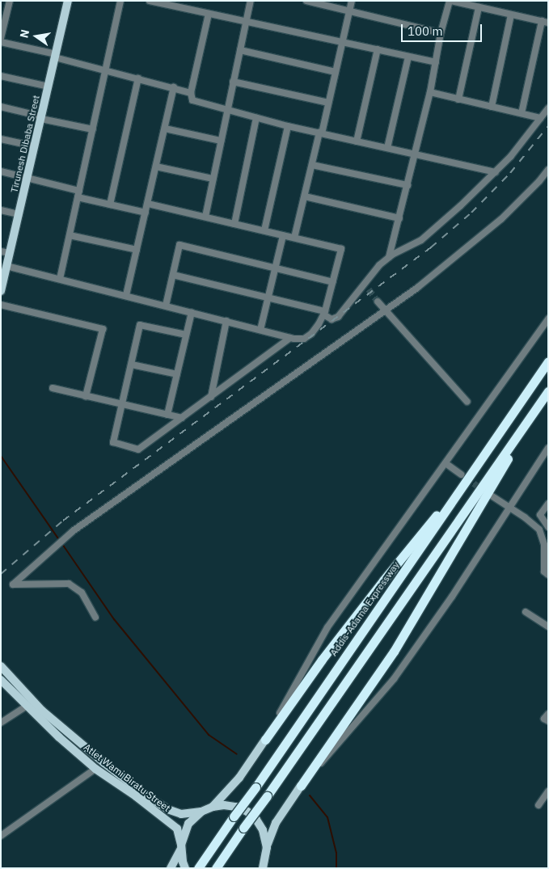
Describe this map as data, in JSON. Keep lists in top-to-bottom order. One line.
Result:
{"streets":{"highway":["Addis-Adama Expressway"],"main road":["Tirunesh Dibaba Street","Atlet Wami Biratu Street"]},"scale_bar":"100 m","north":"left"}
